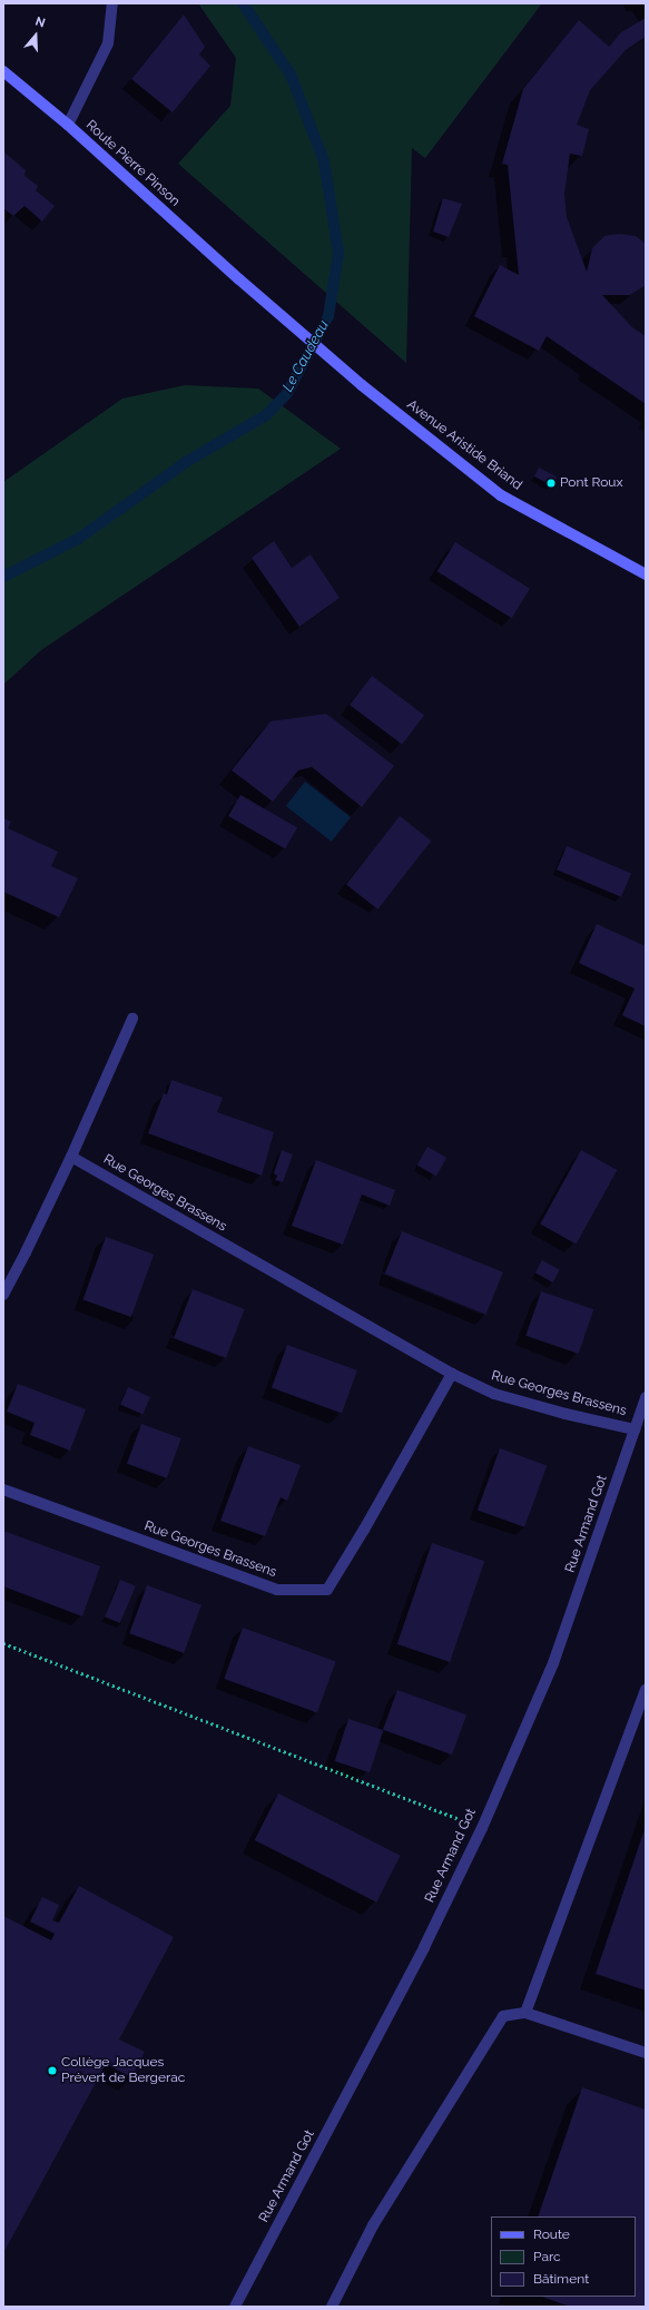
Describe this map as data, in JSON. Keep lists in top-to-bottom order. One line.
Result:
{"streets":{"main road":["Route Pierre Pinson","Avenue Aristide Briand"],"street":["Rue Georges Brassens","Rue Armand Got"]},"crossings":[["Route Pierre Pinson","Avenue Aristide Briand"],["Rue Georges Brassens","Rue Armand Got"]],"water":["Le Caudeau"],"places":["Pont Roux","Collège Jacques Prévert de Bergerac"],"legend":["Route","Parc","Bâtiment"],"north":"top"}
